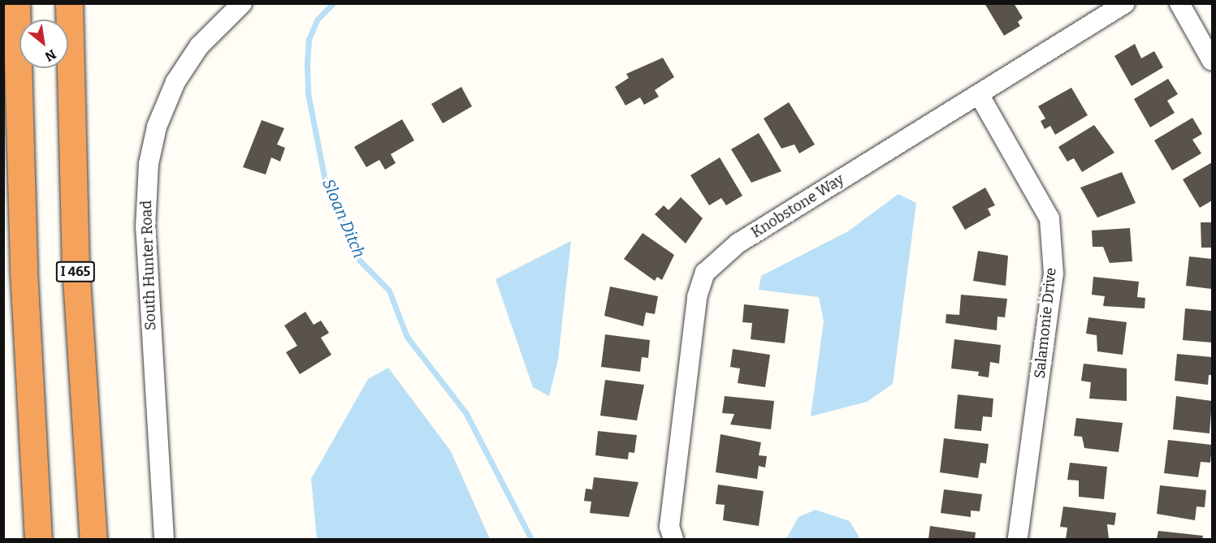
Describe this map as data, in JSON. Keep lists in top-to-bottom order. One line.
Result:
{"streets":{"highway":["I 465"],"street":["Knobstone Way","South Hunter Road","Salamonie Drive"]},"crossings":[["Knobstone Way","Salamonie Drive"]],"water":["Sloan Ditch"],"north":"bottom right"}
